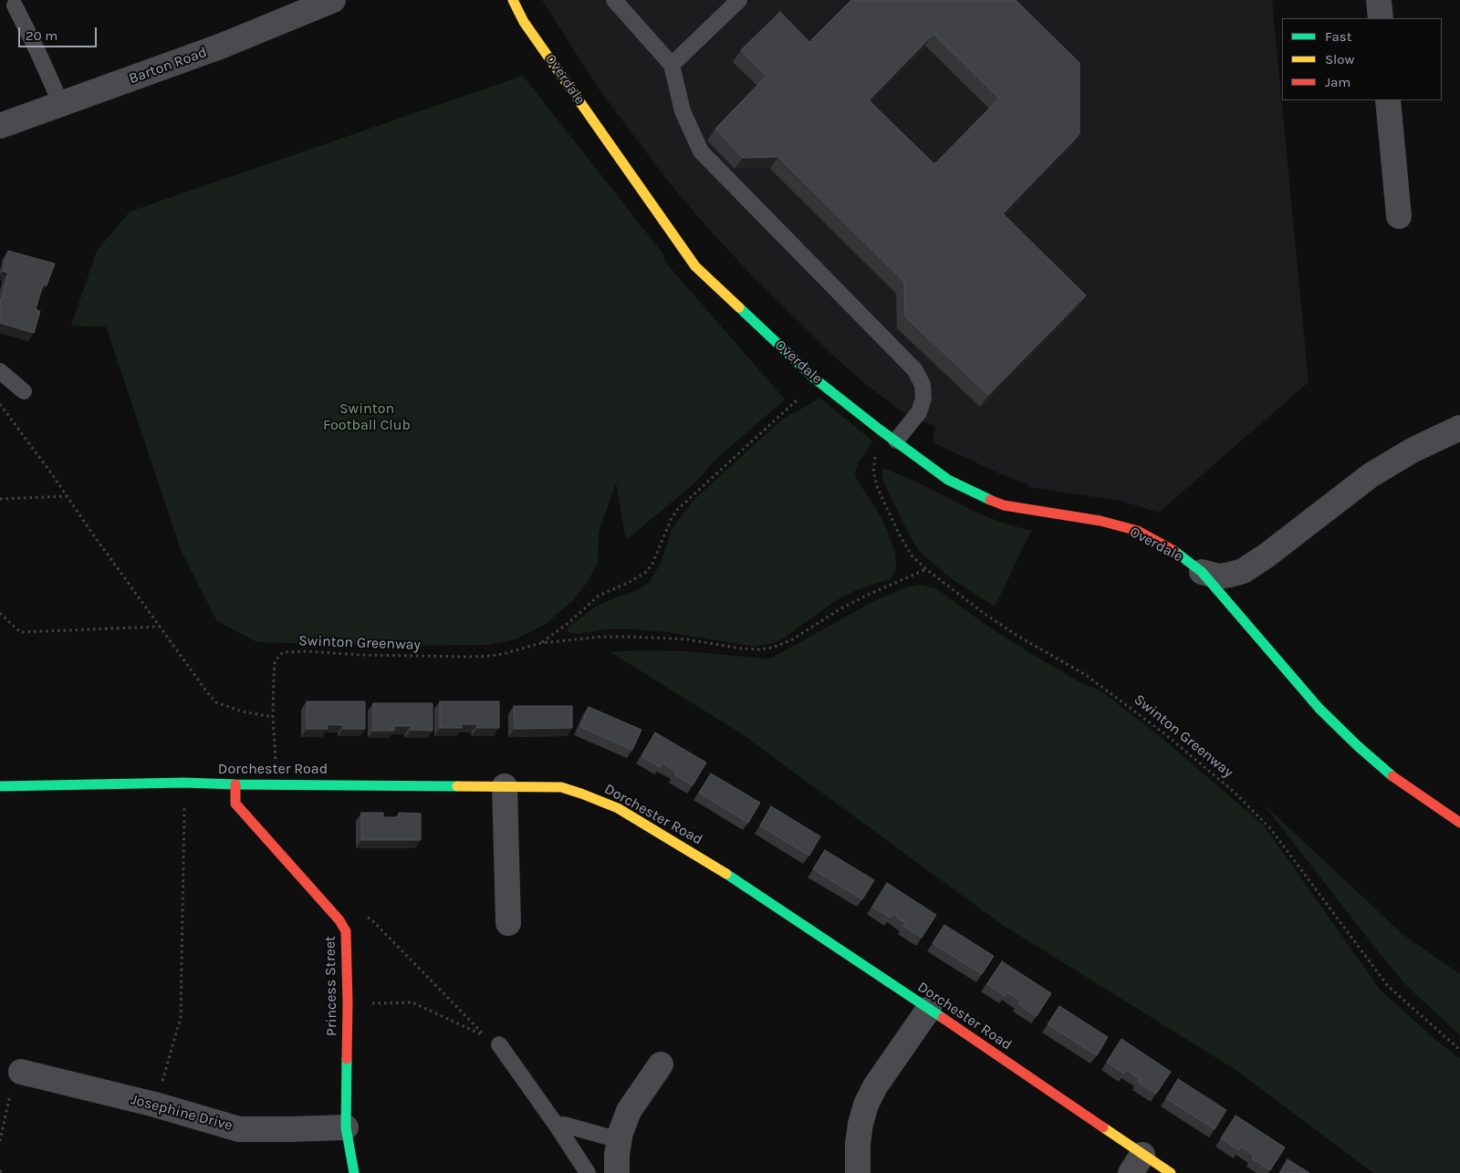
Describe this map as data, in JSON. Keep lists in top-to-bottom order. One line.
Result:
{"streets":{"street":["Barton Road","Overdale","Dorchester Road","Princess Street","Josephine Drive"],"path":["Swinton Greenway"]},"crossings":[["Swinton Greenway","Dorchester Road"],["Dorchester Road","Princess Street"],["Princess Street","Josephine Drive"]],"parks":["Swinton Football Club"],"legend":["Fast","Slow","Jam"],"scale_bar":"20 m"}
